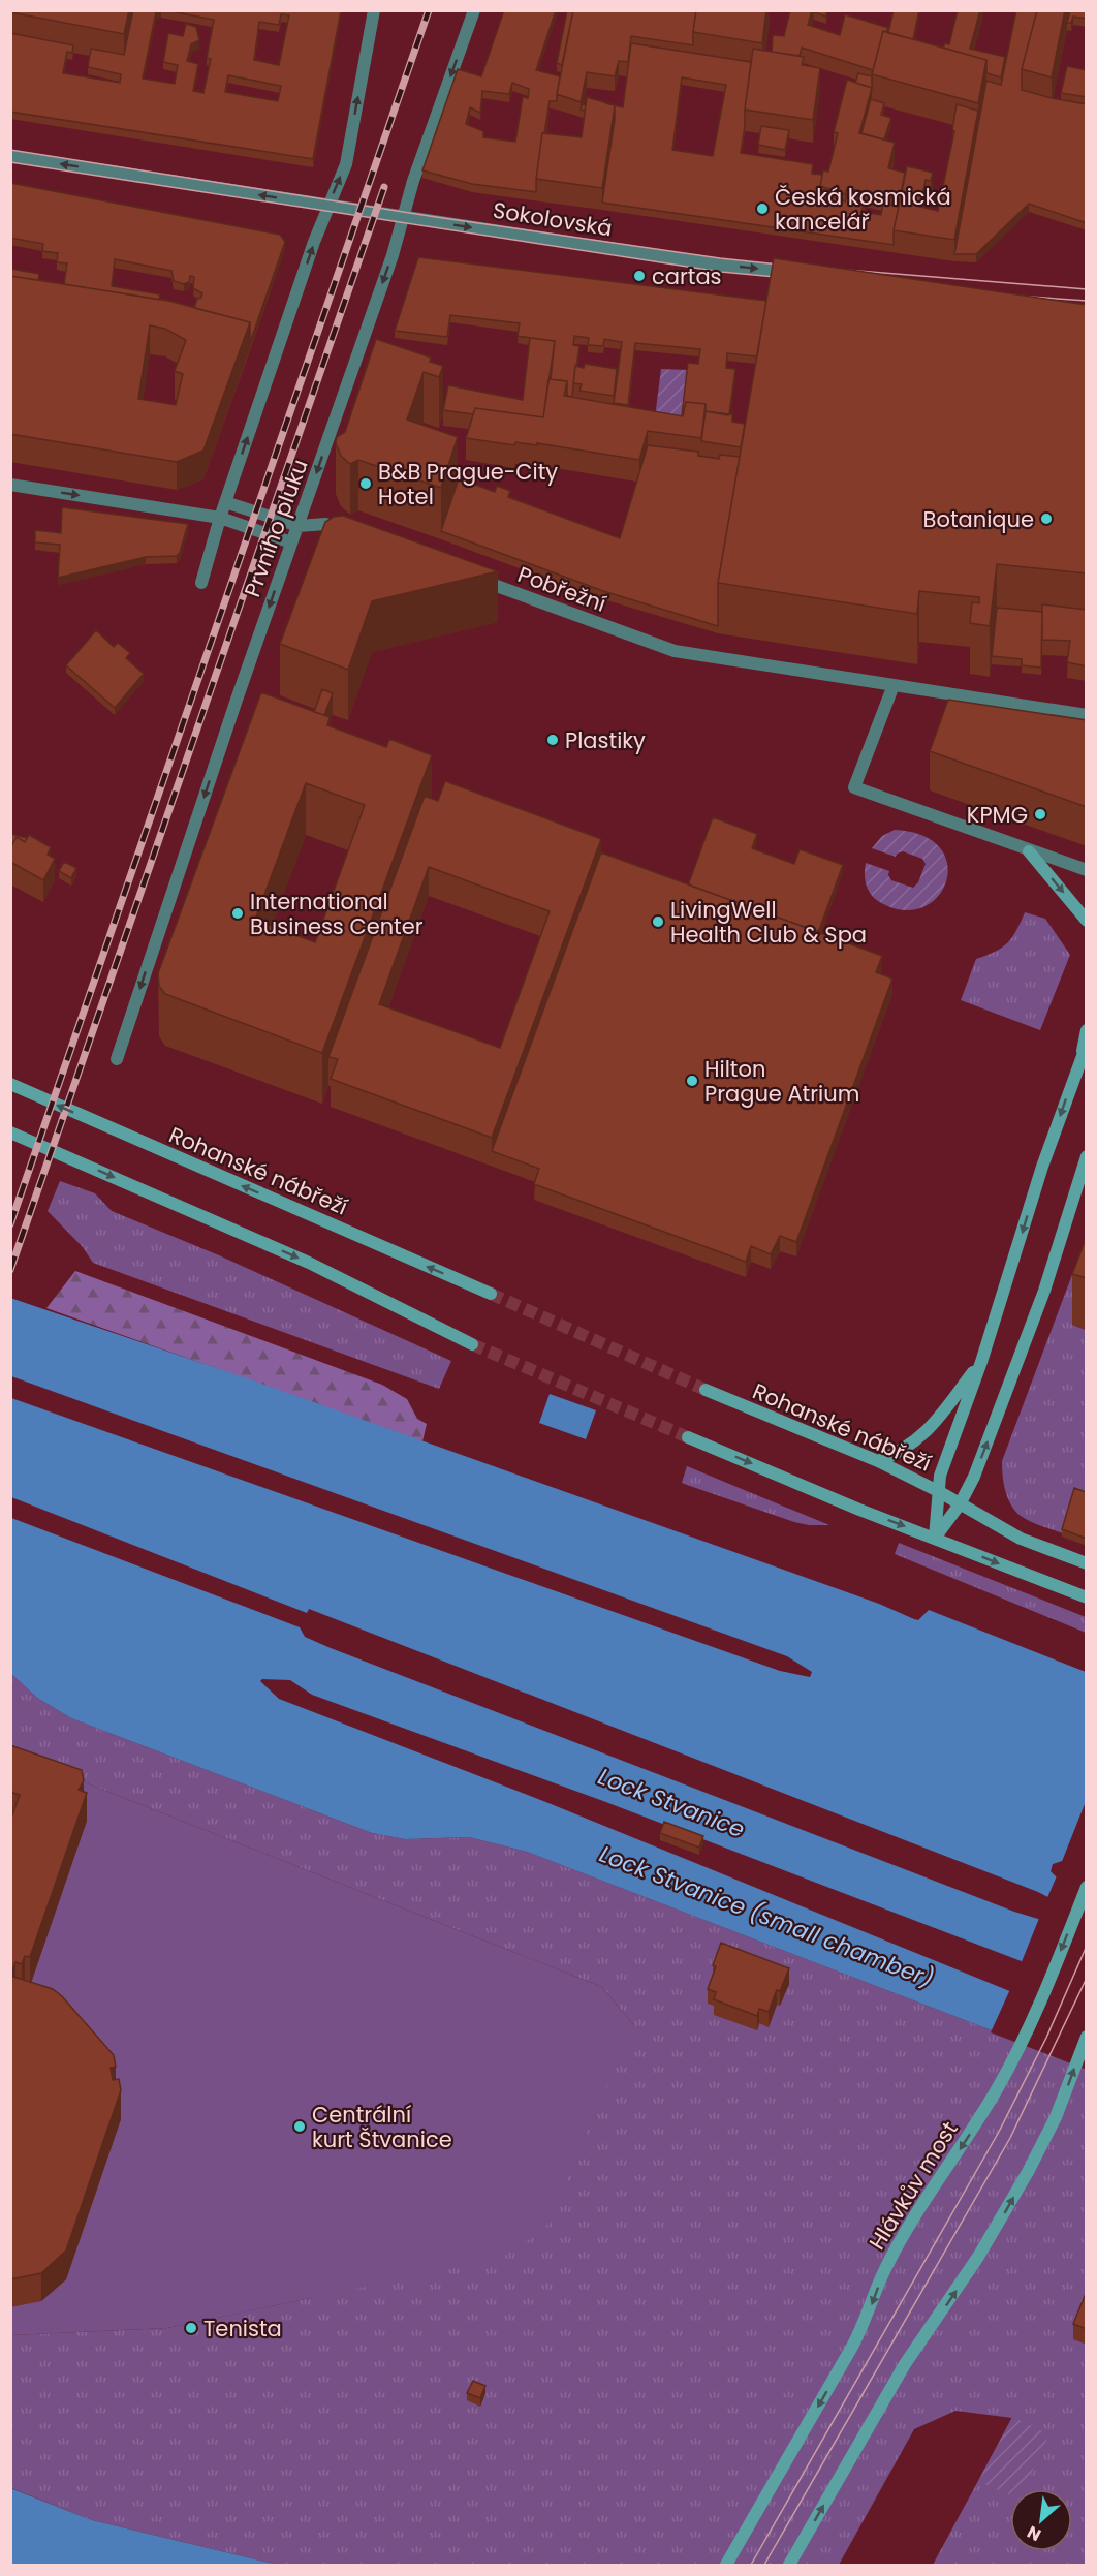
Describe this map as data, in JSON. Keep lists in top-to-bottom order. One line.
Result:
{"streets":{"main road":["Rohanské nábřeží","Hlávkův most"],"street":["Sokolovská","Prvního pluku","Pobřežní"]},"crossings":[["Sokolovská","Prvního pluku"]],"water":["Lock Stvanice","Lock Stvanice (small chamber)"],"places":["Česká kosmická kancelář","cartas","B&B Prague-City Hotel","Botanique","Plastiky","KPMG","International Business Center","LivingWell Health Club & Spa","Hilton Prague Atrium","Centrální kurt Štvanice","Tenista"],"north":"bottom left"}
